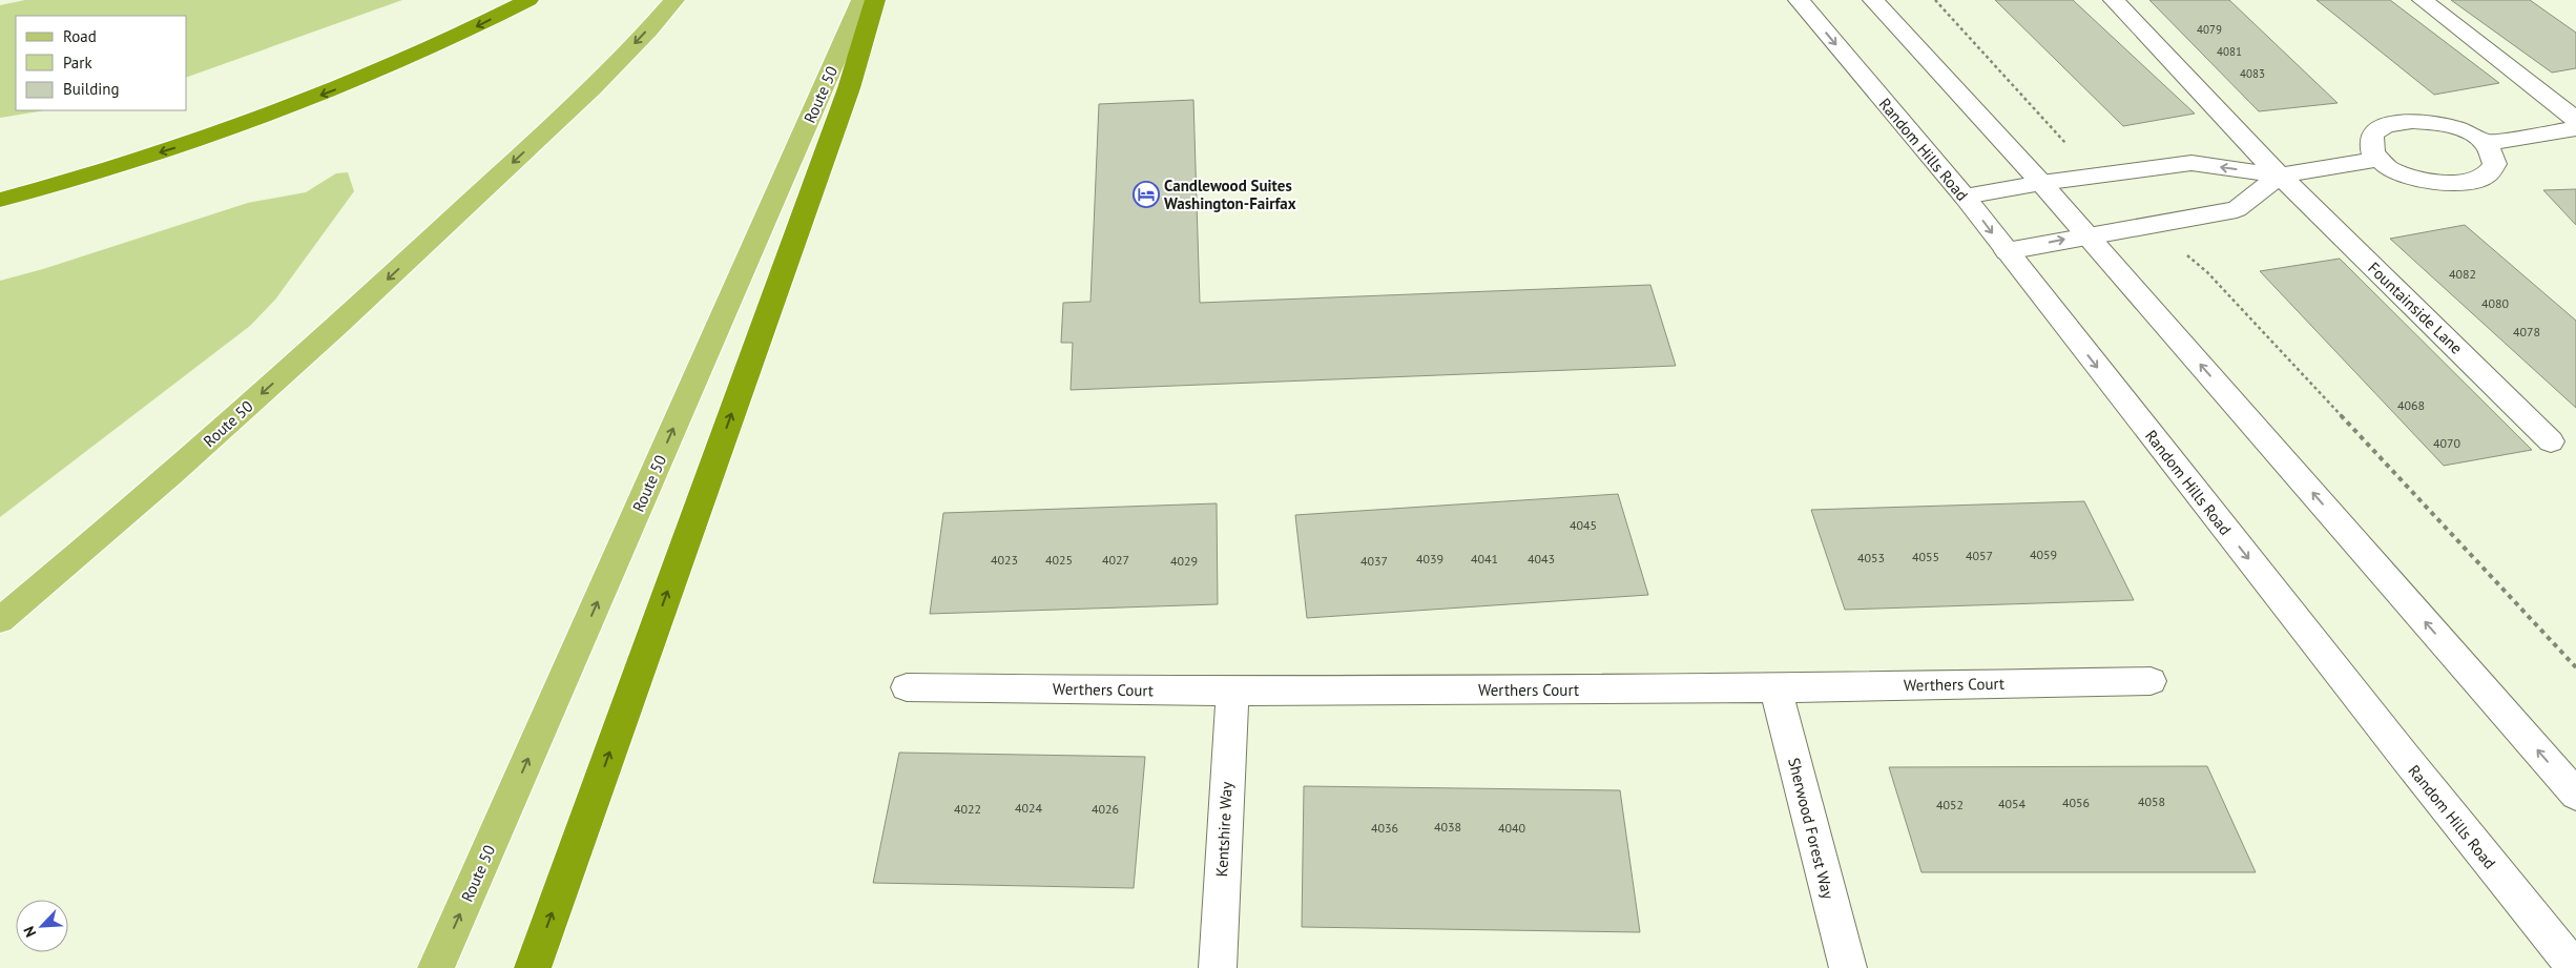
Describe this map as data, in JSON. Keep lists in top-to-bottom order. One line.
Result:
{"streets":{"main road":["Route 50"],"street":["Random Hills Road","Fountainside Lane","Werthers Court","Sherwood Forest Way","Kentshire Way"]},"crossings":[["Werthers Court","Sherwood Forest Way"],["Werthers Court","Kentshire Way"]],"places":{"hotel":["Candlewood Suites Washington-Fairfax"]},"house_numbers":["4079","4081","4083","4082","4080","4078","4068","4070","4045","4059","4057","4055","4053","4039","4041","4043","4023","4025","4027","4029","4037","4058","4056","4054","4052","4024","4022","4026","4038","4036","4040"],"legend":["Road","Park","Building"],"north":"bottom left"}
